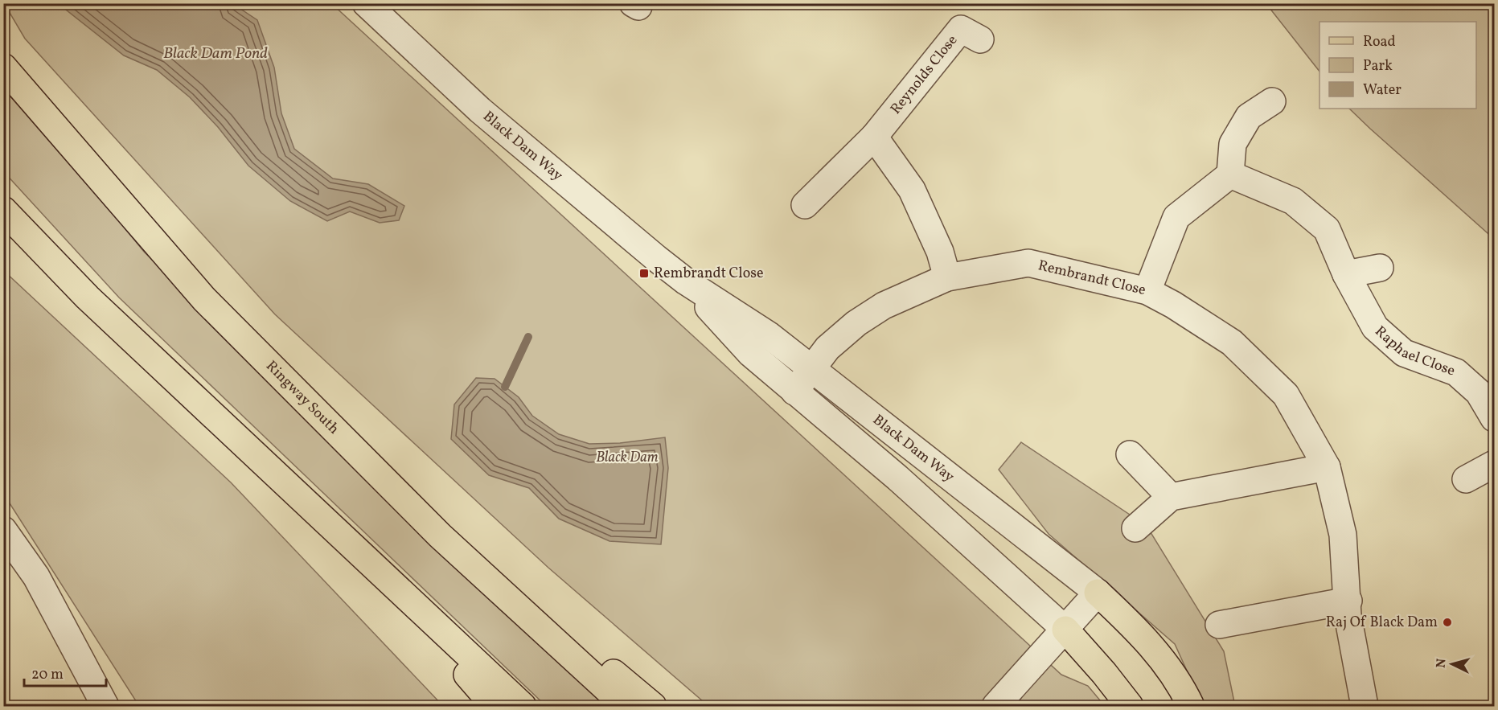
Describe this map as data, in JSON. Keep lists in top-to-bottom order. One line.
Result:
{"streets":{"main road":["Ringway South"],"street":["Reynolds Close","Black Dam Way","Rembrandt Close","Raphael Close"]},"crossings":[["Black Dam Way","Rembrandt Close"]],"water":["Black Dam Pond"],"parks":["Black Dam"],"places":{"transit":["Rembrandt Close"],"other":["Raj Of Black Dam"]},"legend":["Road","Park","Water"],"scale_bar":"20 m","north":"left"}
